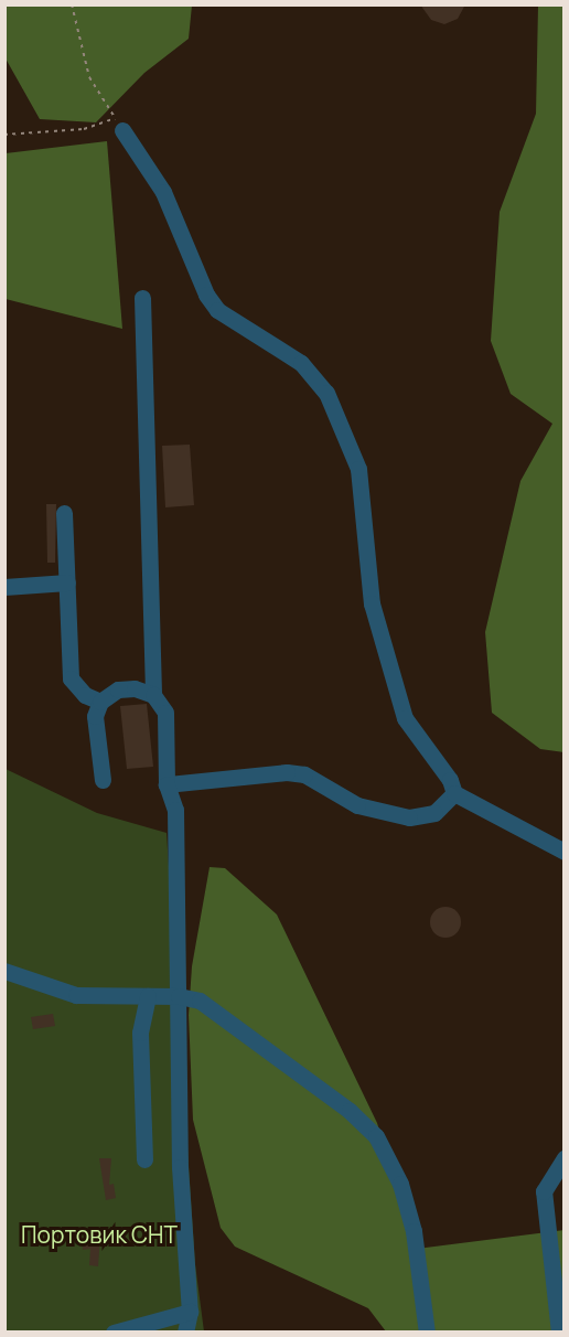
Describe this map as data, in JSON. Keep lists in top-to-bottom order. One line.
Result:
{"parks":["Портовик СНТ"]}
